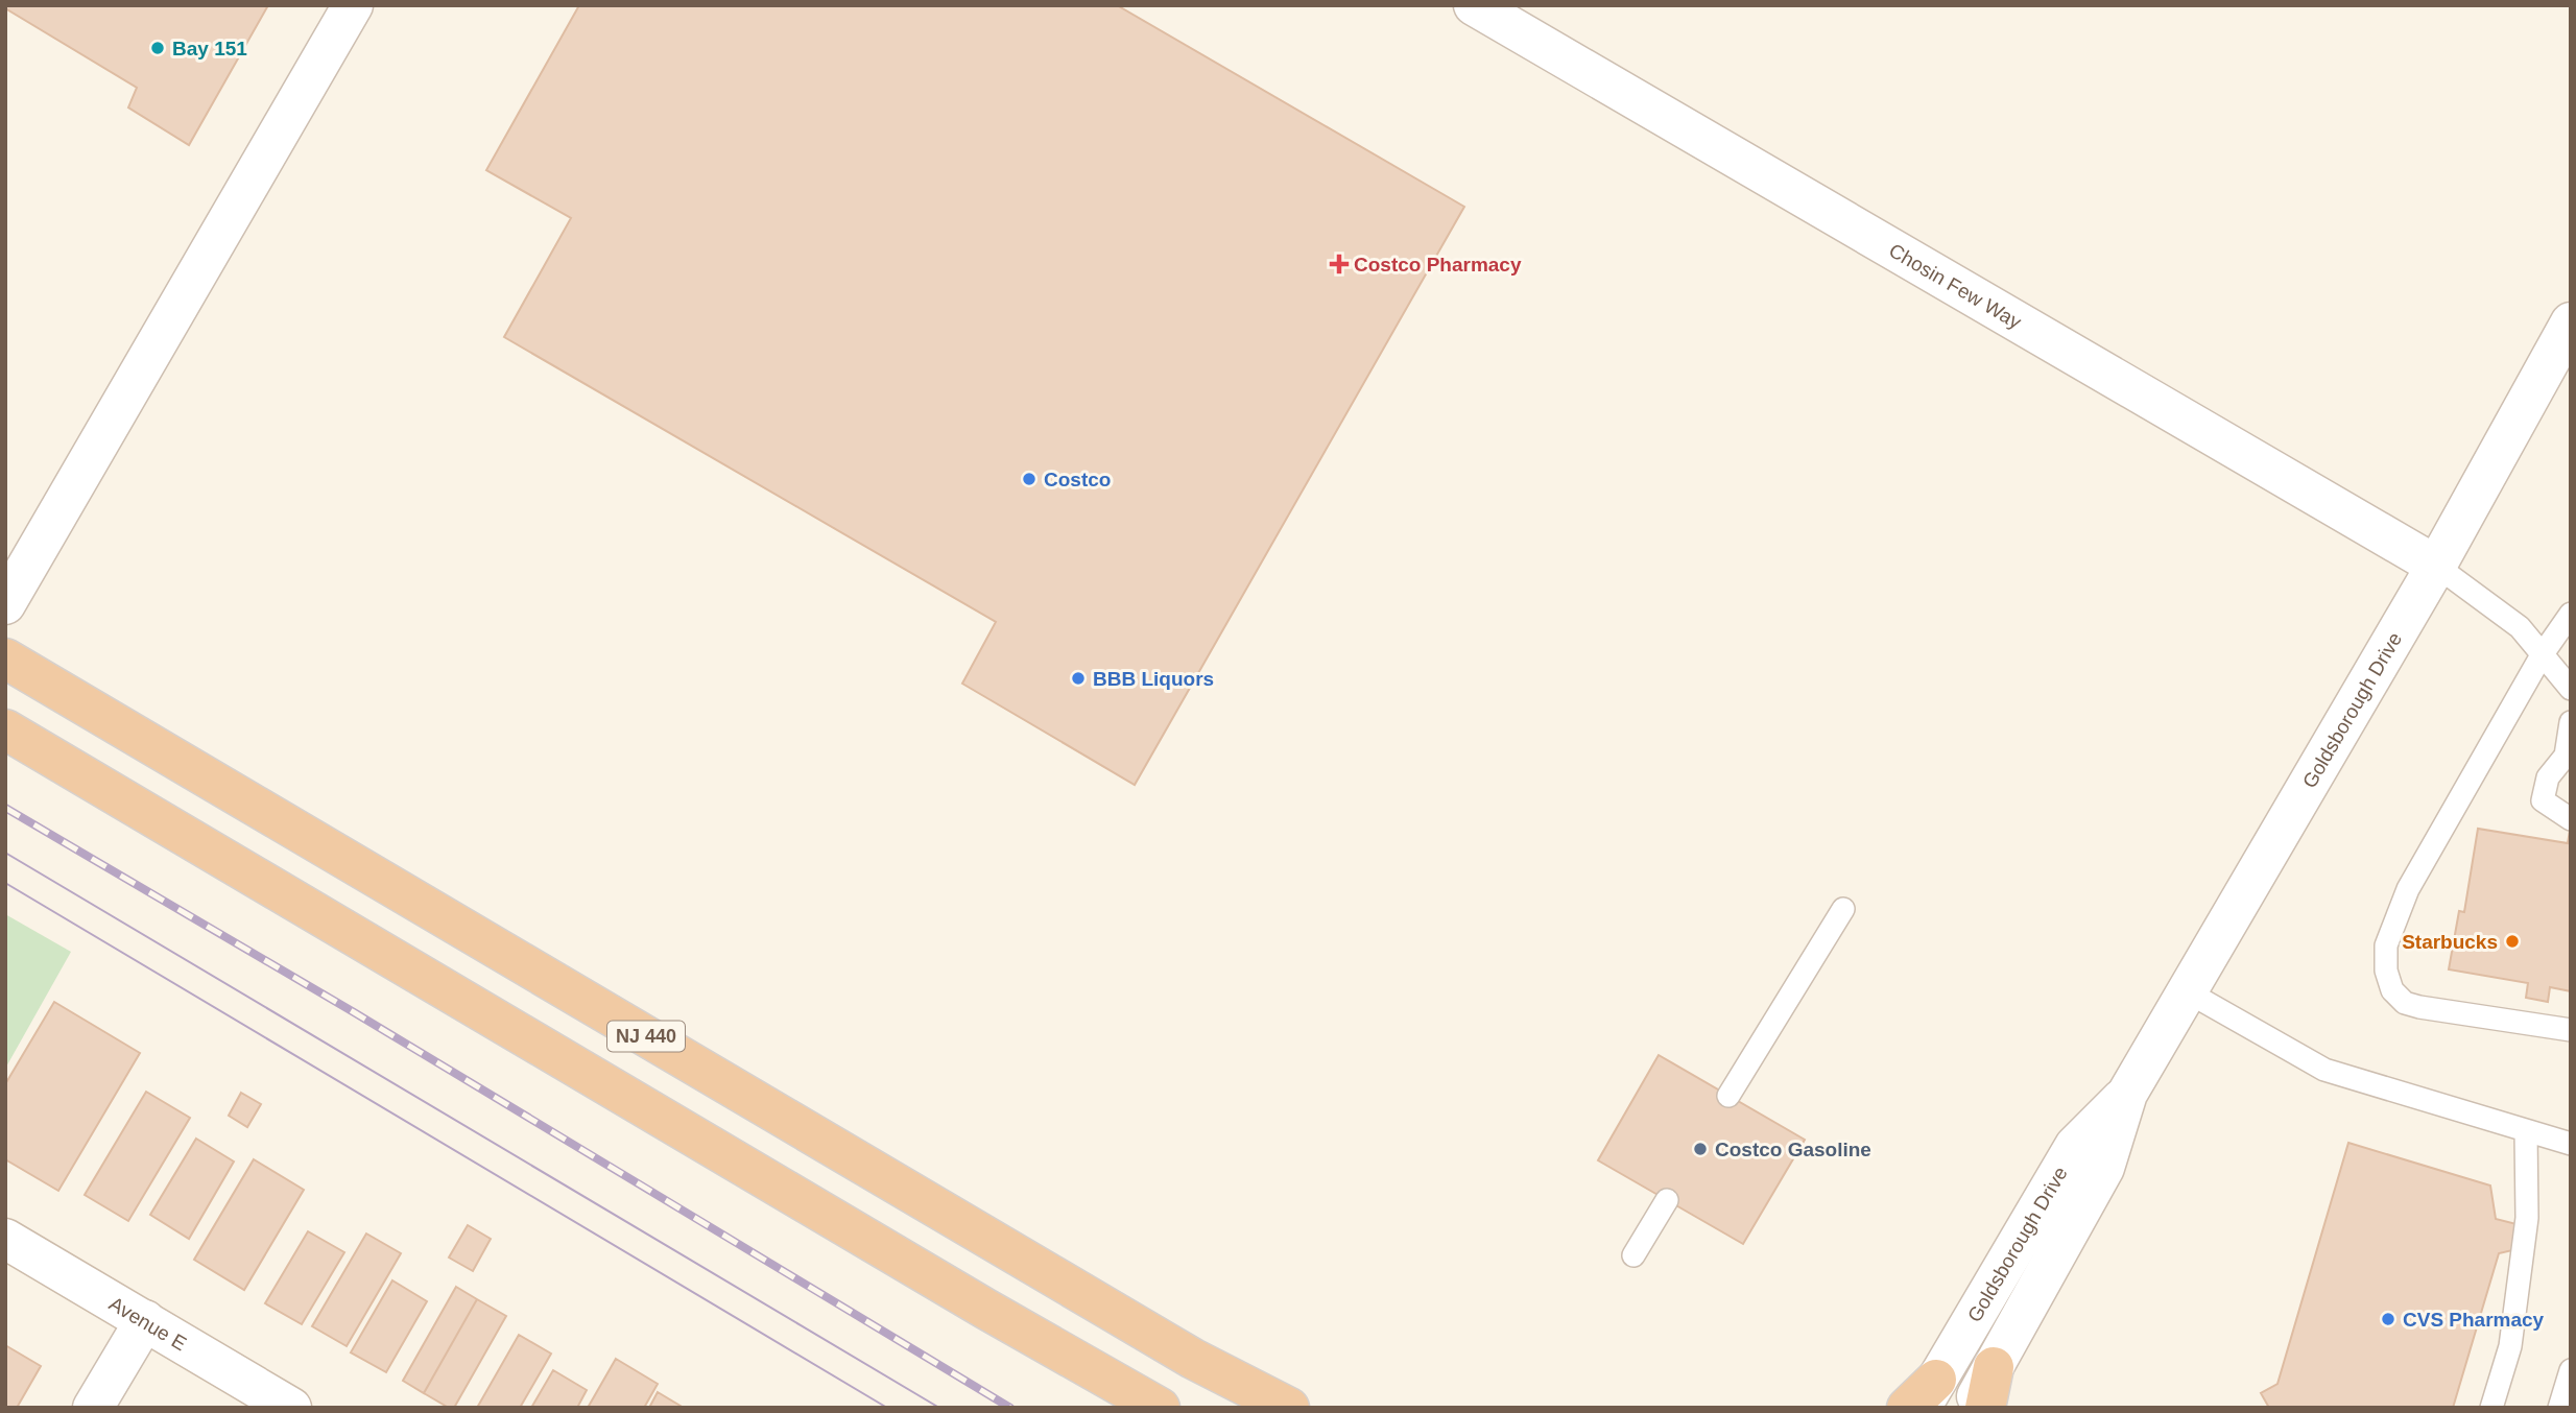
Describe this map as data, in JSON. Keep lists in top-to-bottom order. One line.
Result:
{"streets":{"highway":["NJ 440"],"street":["Chosin Few Way","Goldsborough Drive","Avenue E"]},"crossings":[["Chosin Few Way","Goldsborough Drive"]],"places":{"other":["Bay 151","Costco","BBB Liquors","Starbucks","Costco Gasoline","CVS Pharmacy"],"health":["Costco Pharmacy"]}}
